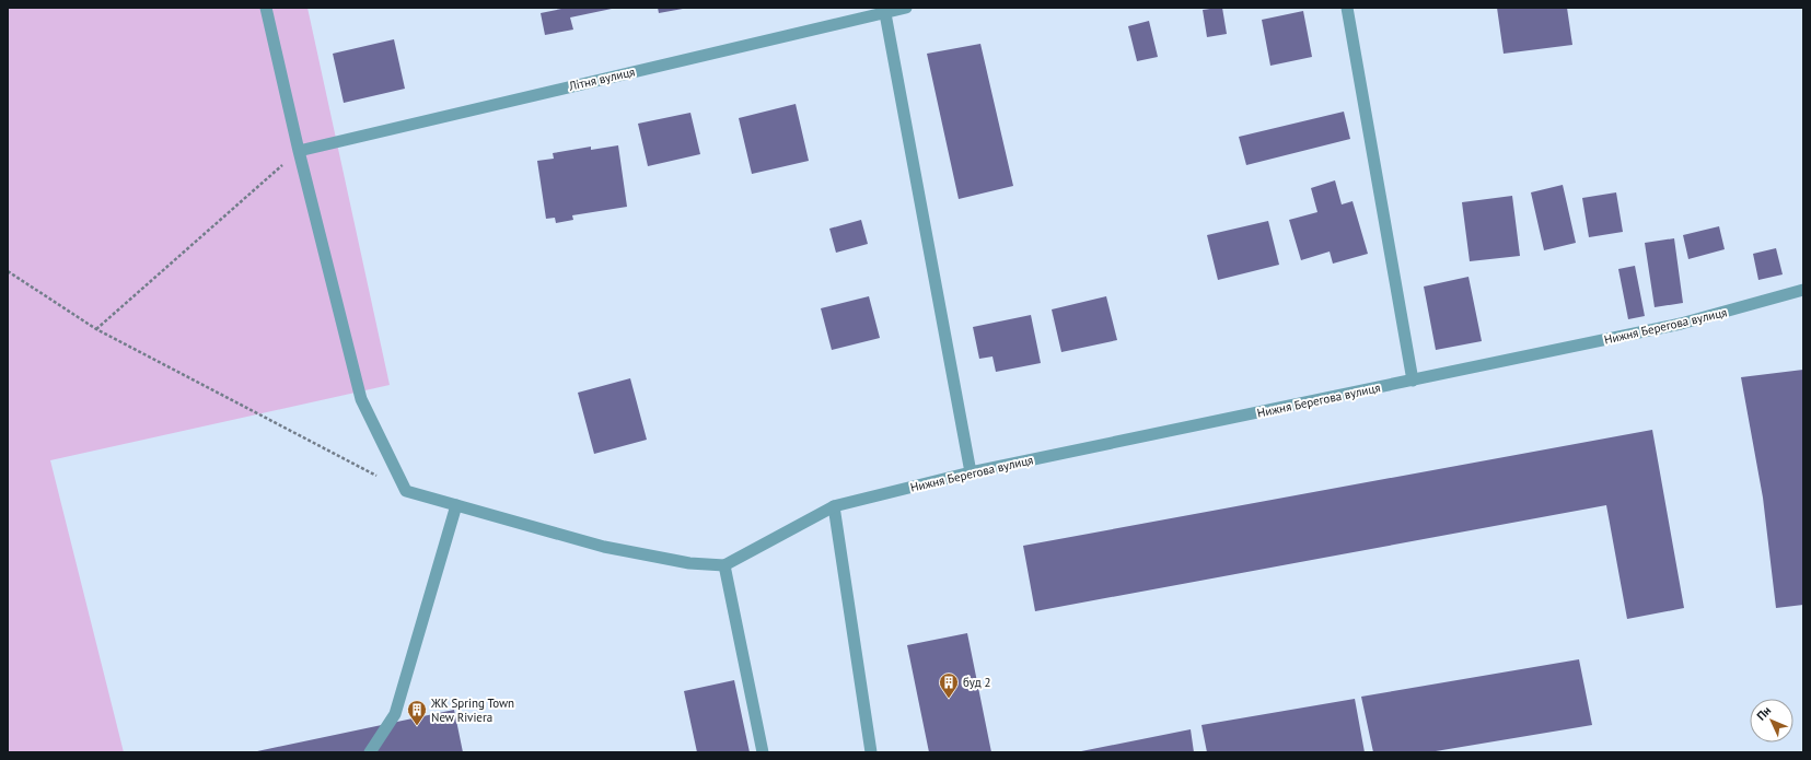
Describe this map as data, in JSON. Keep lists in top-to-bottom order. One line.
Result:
{"streets":{"street":["Літня вулиця","Нижня Берегова вулиця"]},"places":{"building":["буд 2","ЖК Spring Town New Riviera"]},"north":"top left"}
